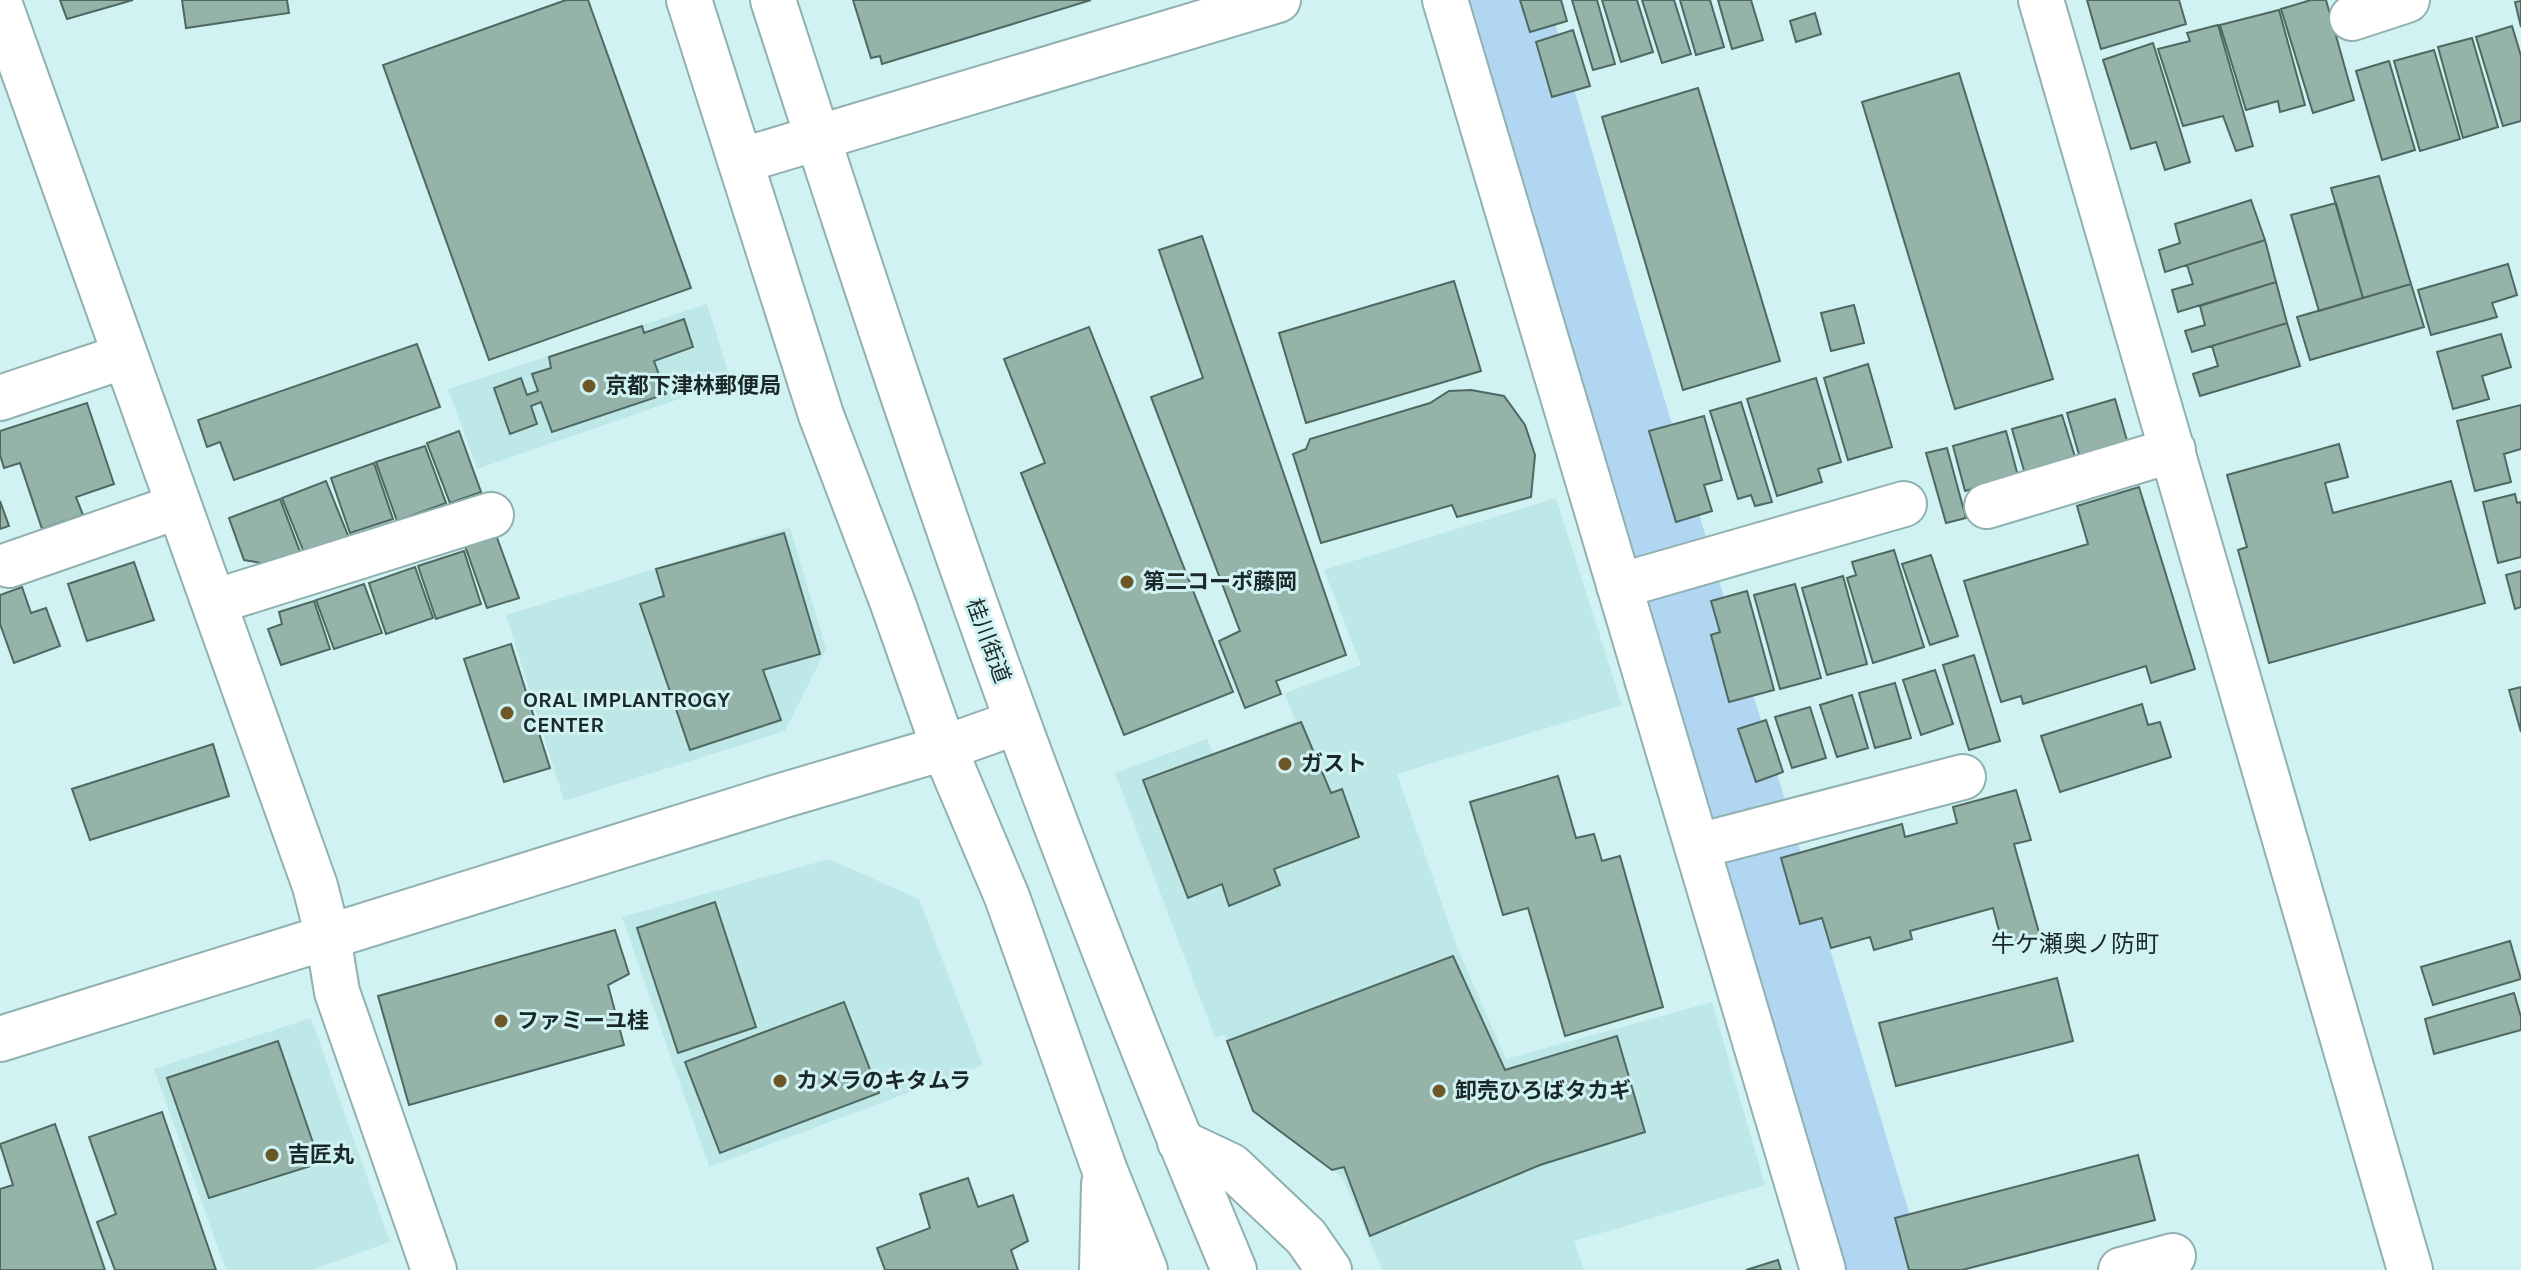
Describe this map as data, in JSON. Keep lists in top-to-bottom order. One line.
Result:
{"streets":{"street":["桂川街道"]},"districts":["牛ケ瀬奥ノ防町"],"places":["京都下津林郵便局","第二コーポ藤岡","ORAL IMPLANTROGY CENTER","ガスト","ファミーユ桂","カメラのキタムラ","卸売ひろばタカギ","吉匠丸"]}
